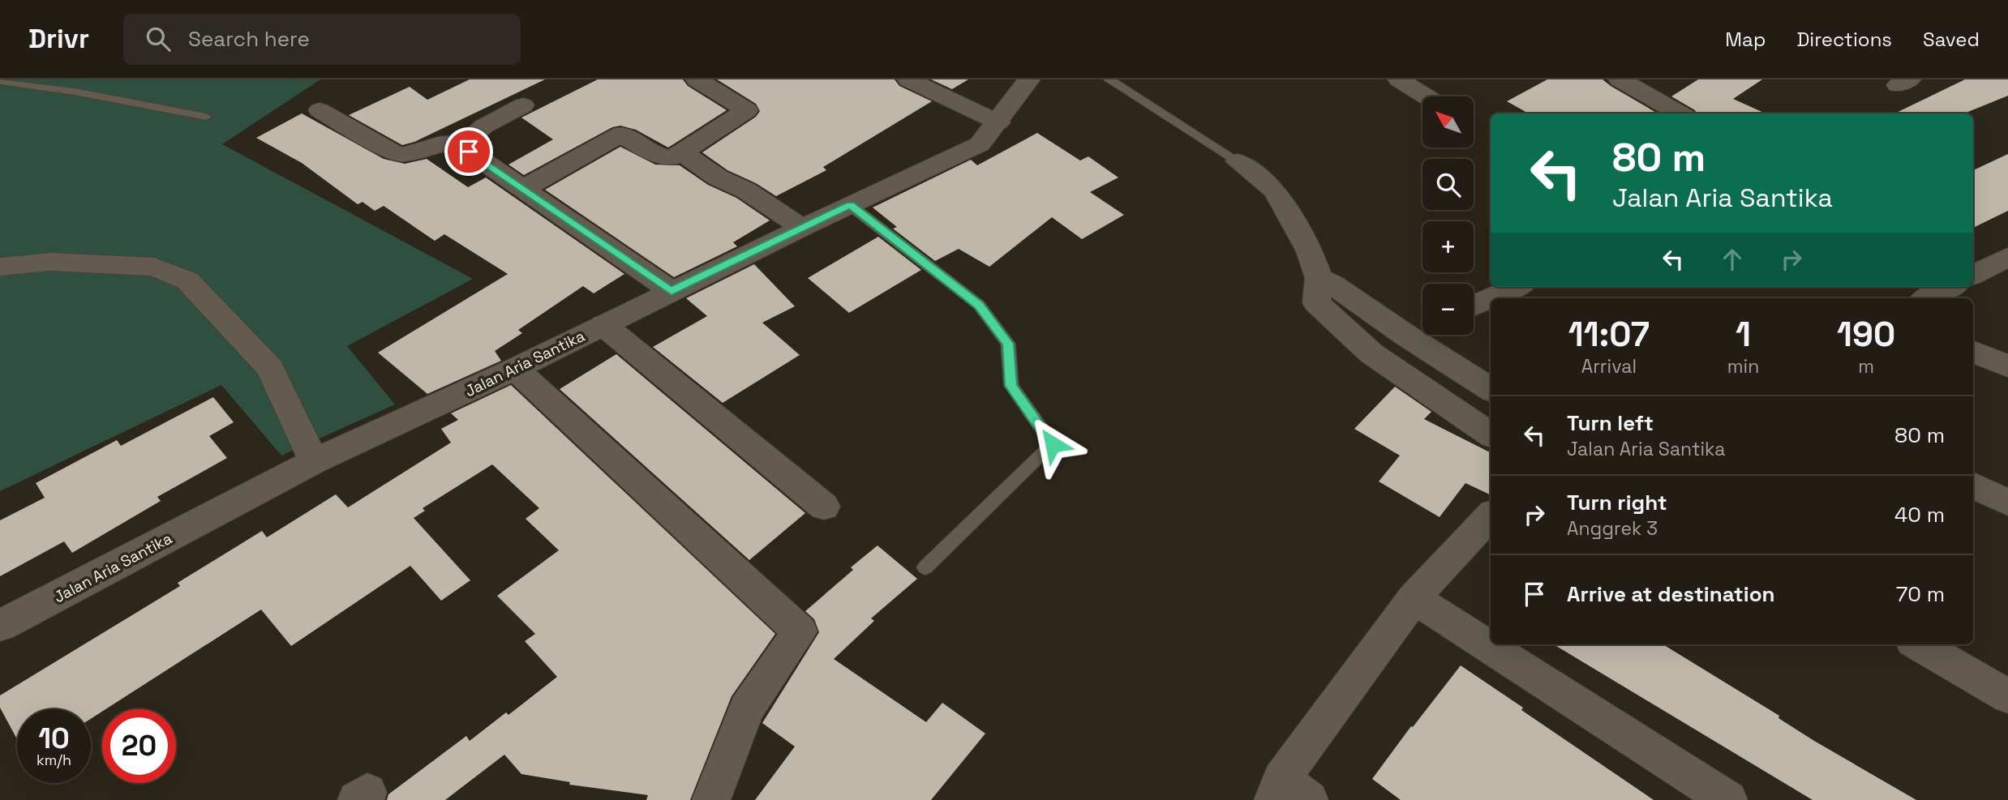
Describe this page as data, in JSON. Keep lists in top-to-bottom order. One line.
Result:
{"streets":{"street":["Jalan Aria Santika"]},"north":"top left","page":{"header":"Drivr","search":"Search here","nav":["Map","Directions","Saved"],"map_buttons":["+","−"],"turn":["80 m","Jalan Aria Santika"],"eta":["11:07","Arrival","1","min","190","m"],"list":[{"name":"Turn left","note":"Jalan Aria Santika","value":"80 m"},{"name":"Turn right","note":"Anggrek 3","value":"40 m"},{"name":"Arrive at destination","value":"70 m"}],"speed":"10 km/h","limit":"20"}}
